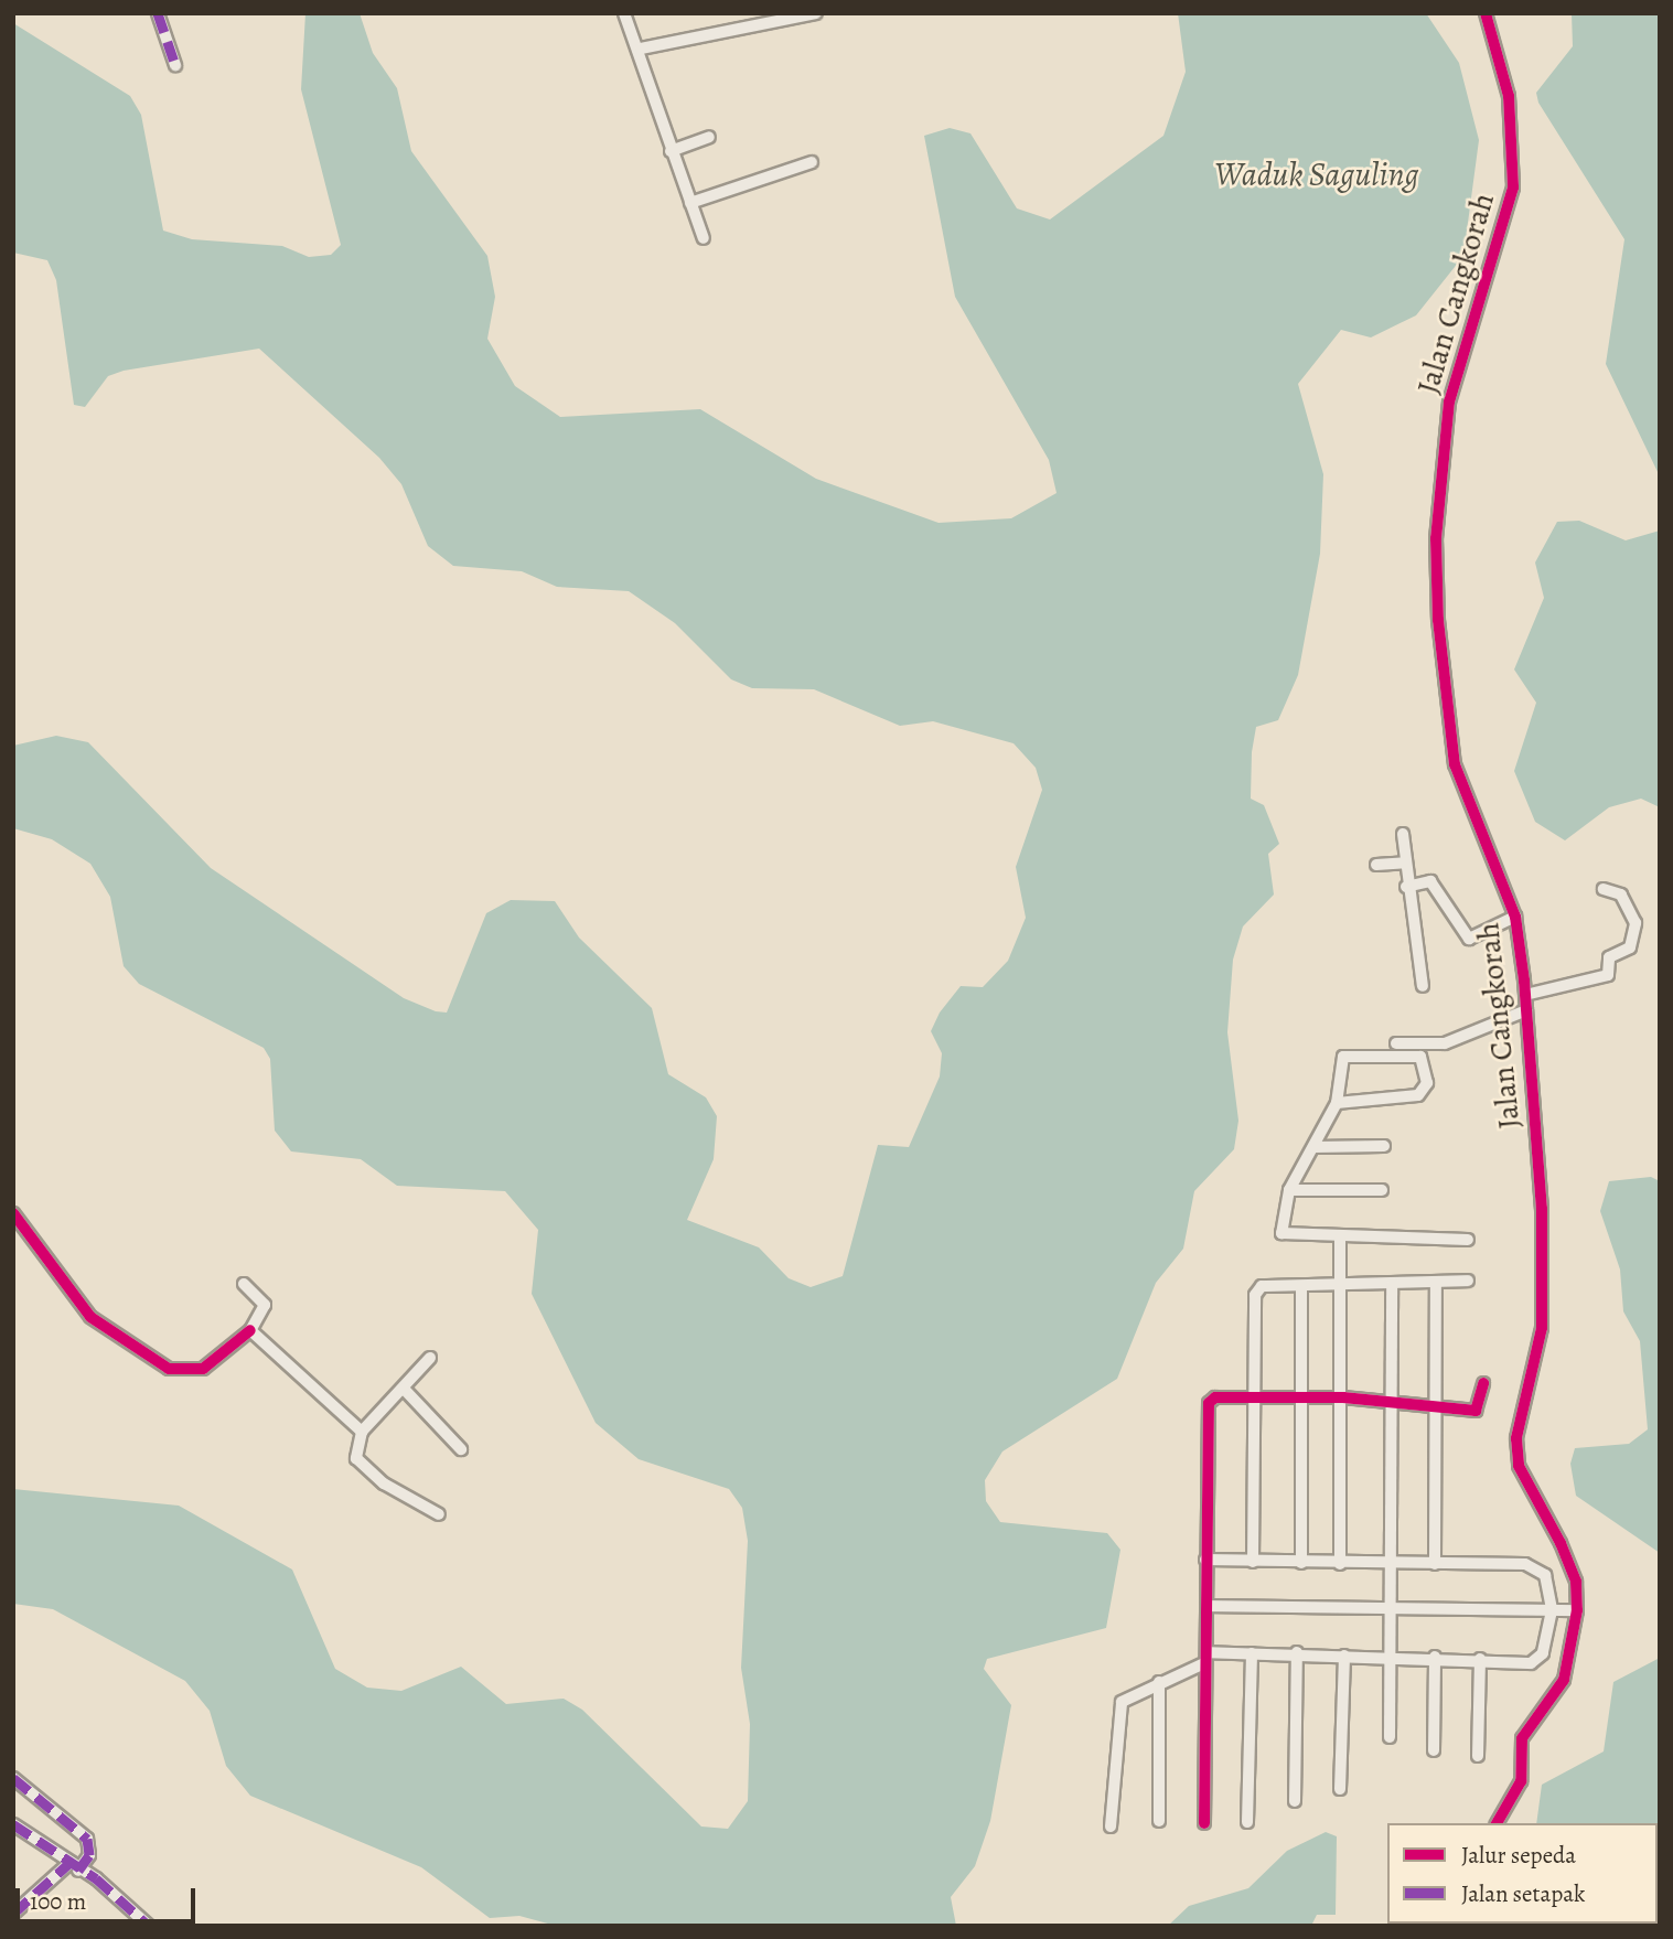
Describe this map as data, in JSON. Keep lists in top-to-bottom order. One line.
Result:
{"streets":{"street":["Jalan Cangkorah"]},"water":["Waduk Saguling"],"legend":["Jalur sepeda","Jalan setapak"],"scale_bar":"100 m"}
